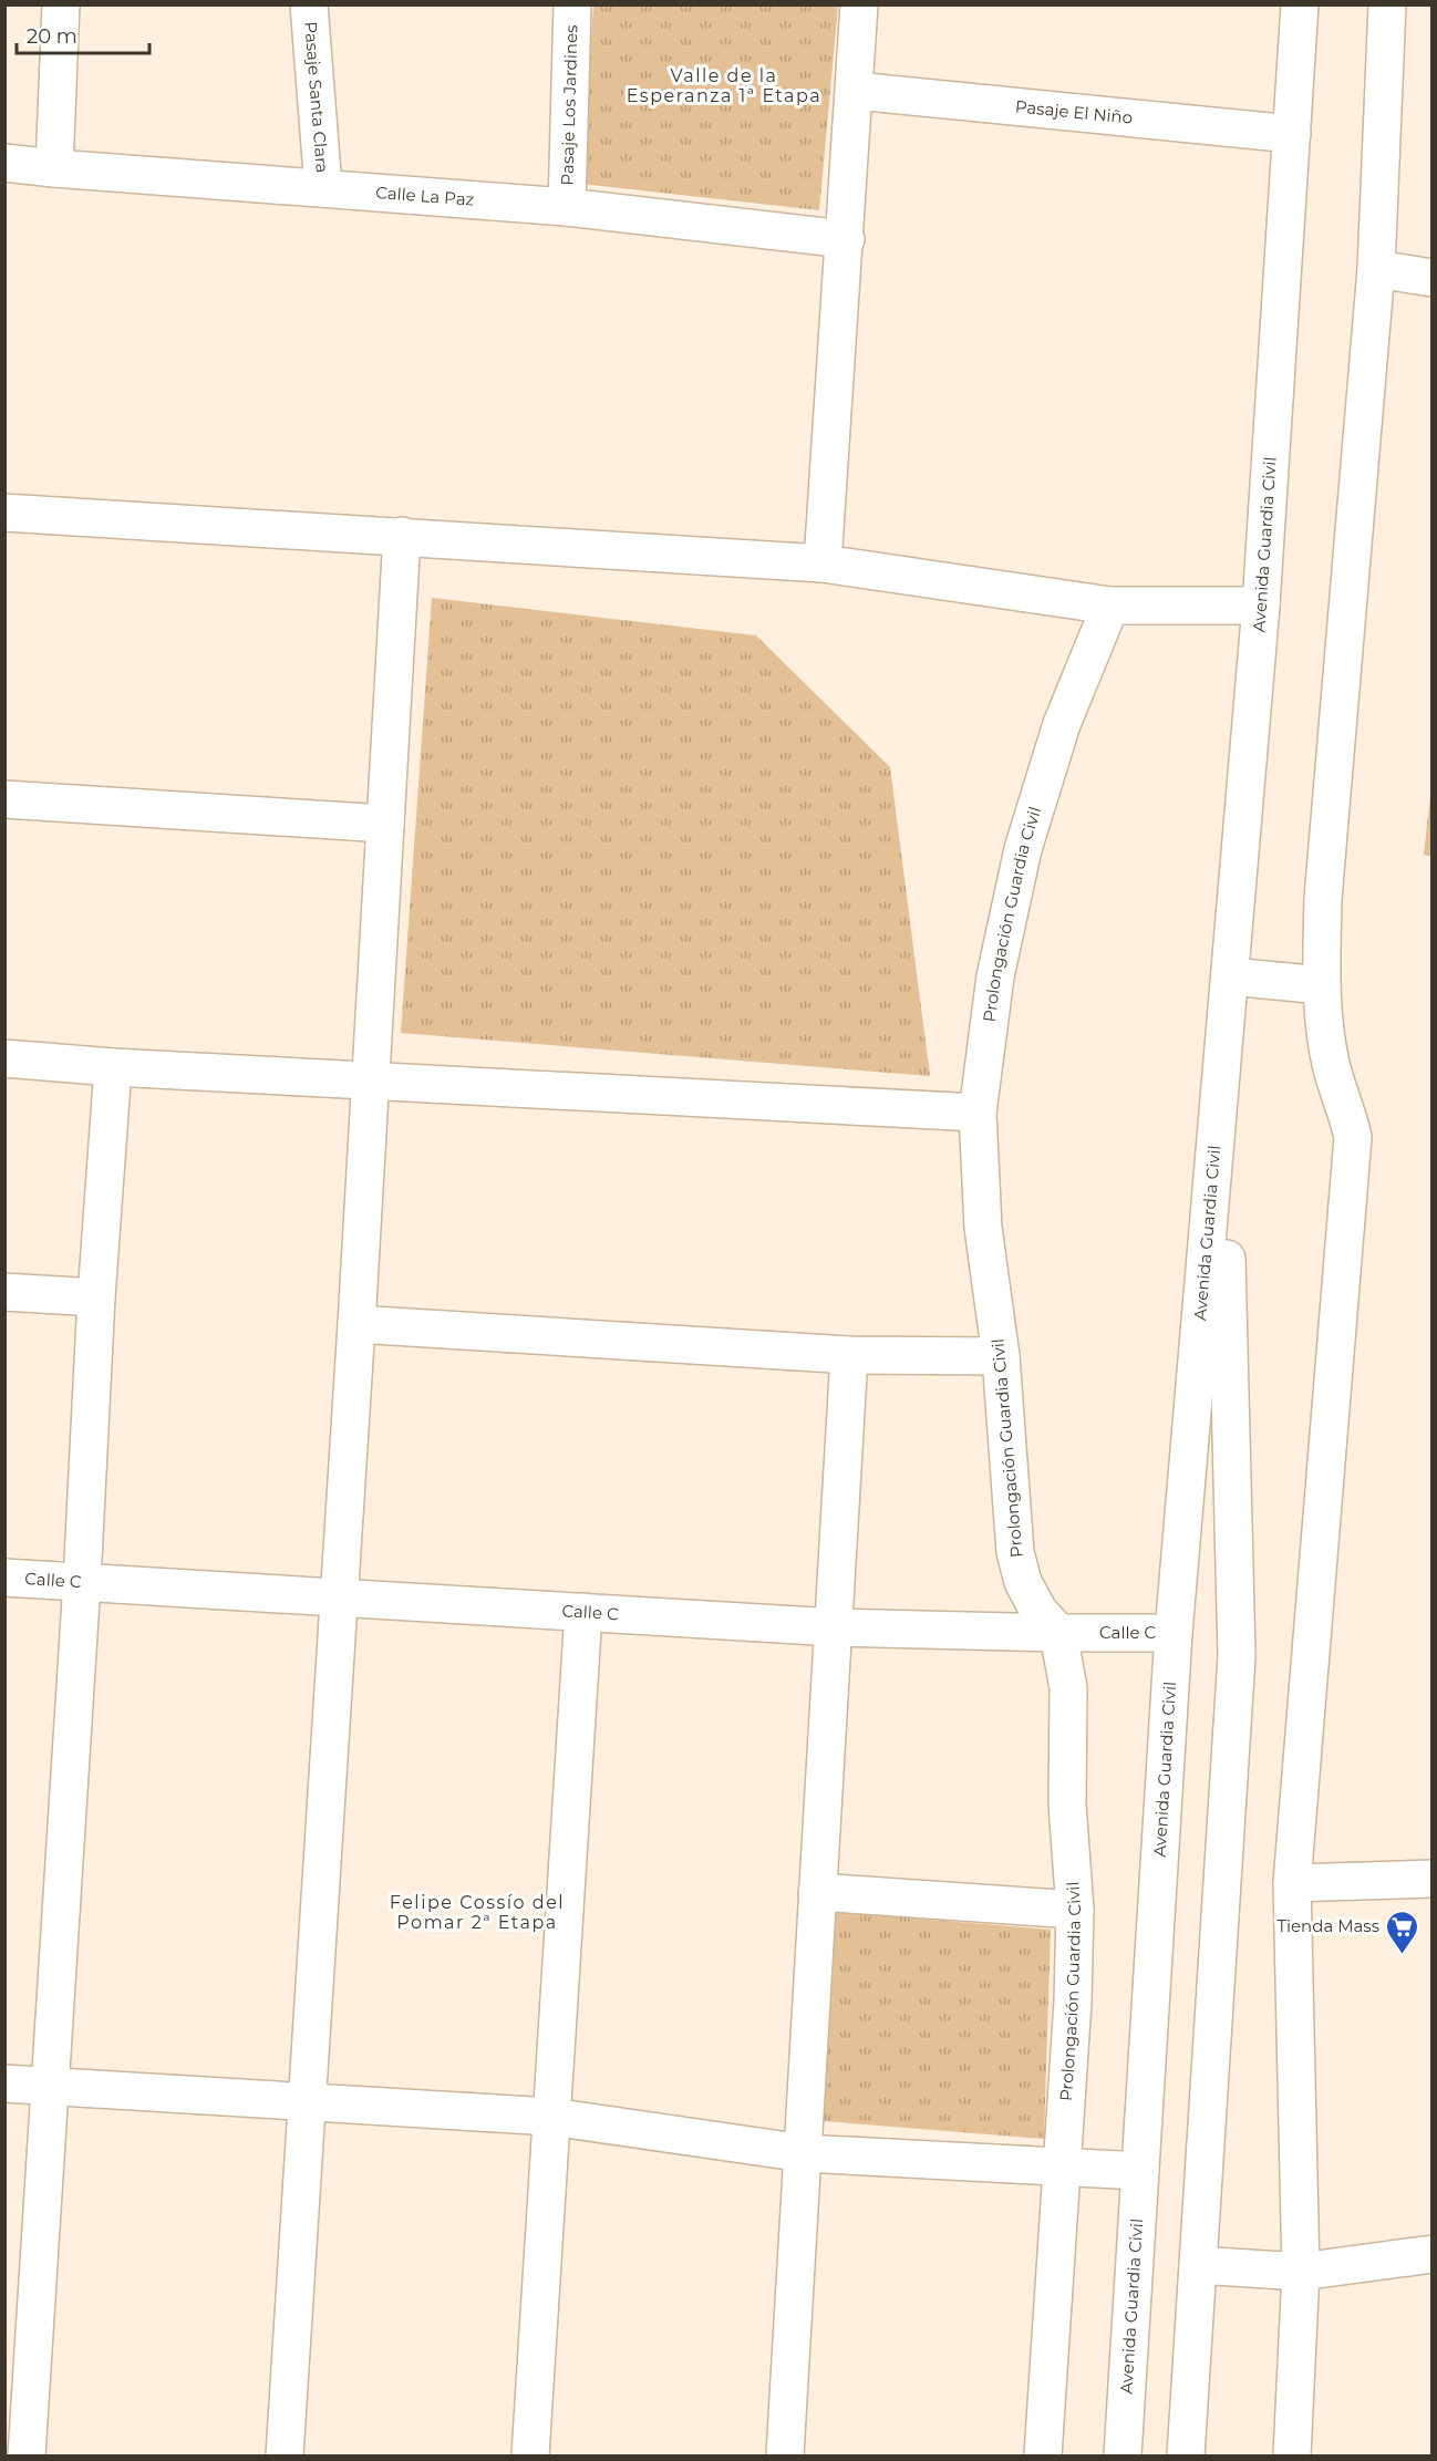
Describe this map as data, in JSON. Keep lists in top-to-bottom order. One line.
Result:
{"streets":{"main road":["Pasaje Santa Clara","Pasaje Los Jardines","Pasaje El Niño","Calle La Paz","Avenida Guardia Civil","Prolongación Guardia Civil","Calle C"]},"crossings":[["Pasaje Santa Clara","Calle La Paz"],["Pasaje Los Jardines","Calle La Paz"],["Pasaje El Niño","Avenida Guardia Civil"],["Avenida Guardia Civil","Calle C"],["Prolongación Guardia Civil","Calle C"]],"districts":["Valle de la Esperanza 1ª Etapa","Felipe Cossío del Pomar 2ª Etapa"],"places":{"supermarket":["Tienda Mass"]},"scale_bar":"20 m"}
